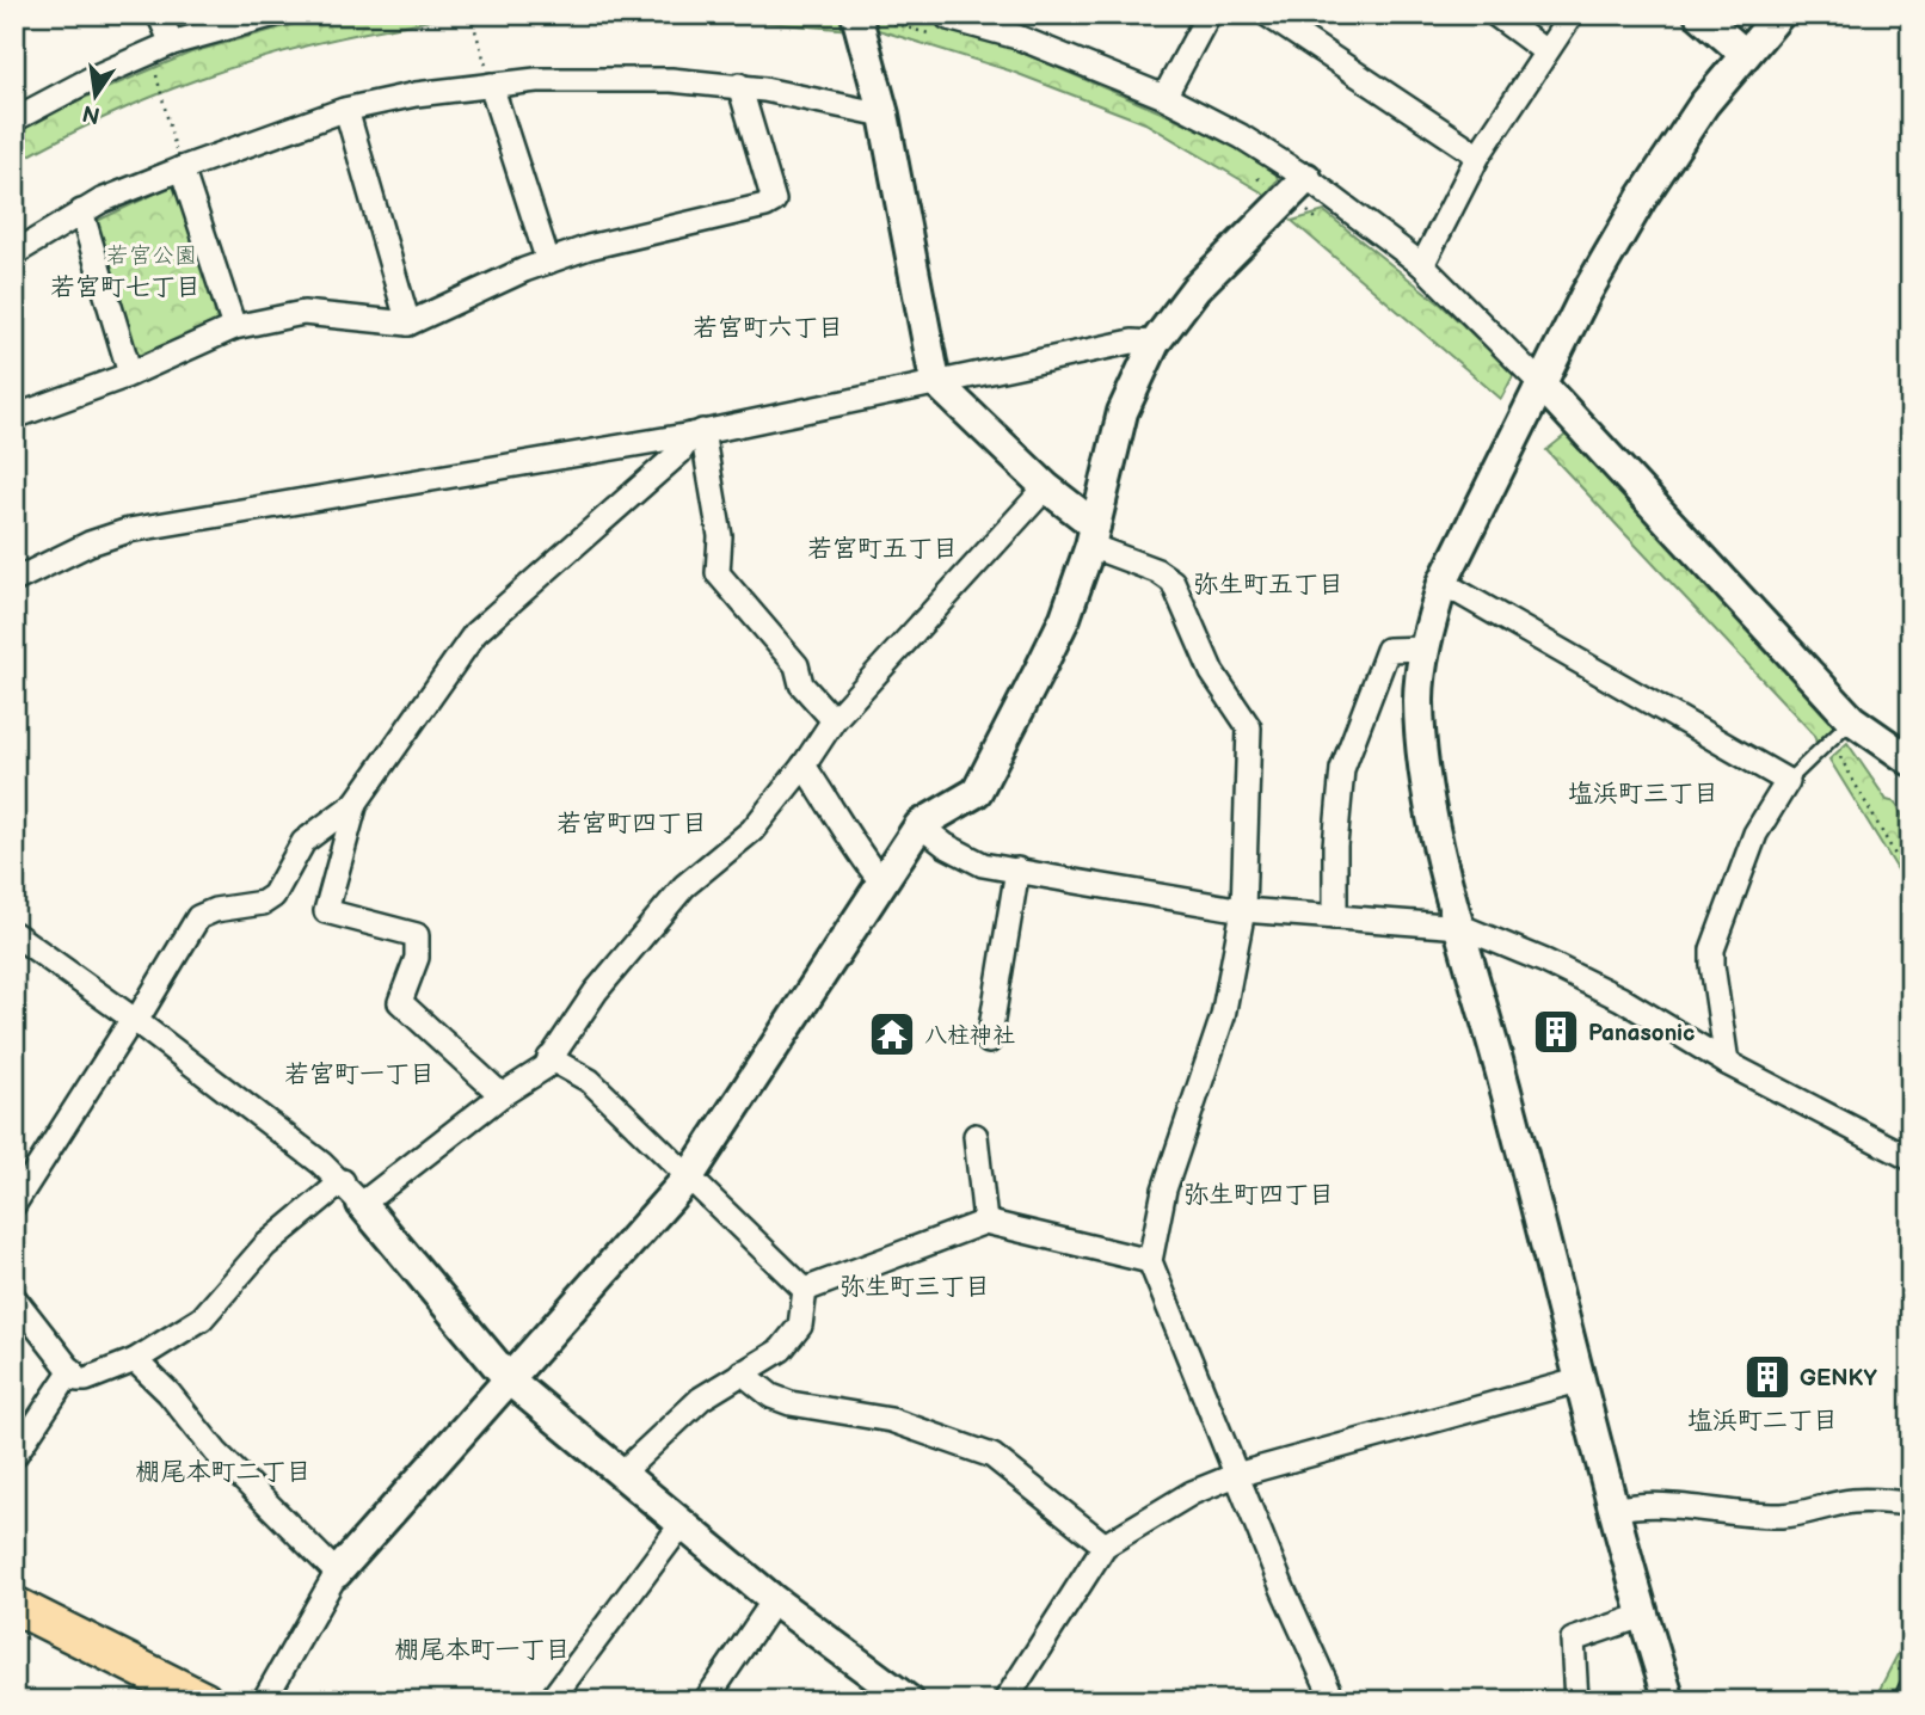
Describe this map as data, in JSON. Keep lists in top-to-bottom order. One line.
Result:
{"districts":["若宮町七丁目","若宮町六丁目","若宮町五丁目","弥生町五丁目","塩浜町三丁目","若宮町四丁目","若宮町一丁目","弥生町四丁目","弥生町三丁目","塩浜町二丁目","棚尾本町二丁目","棚尾本町一丁目"],"parks":["若宮公園"],"places":{"building":["Panasonic","GENKY"],"temple":["八柱神社"]},"north":"bottom"}
